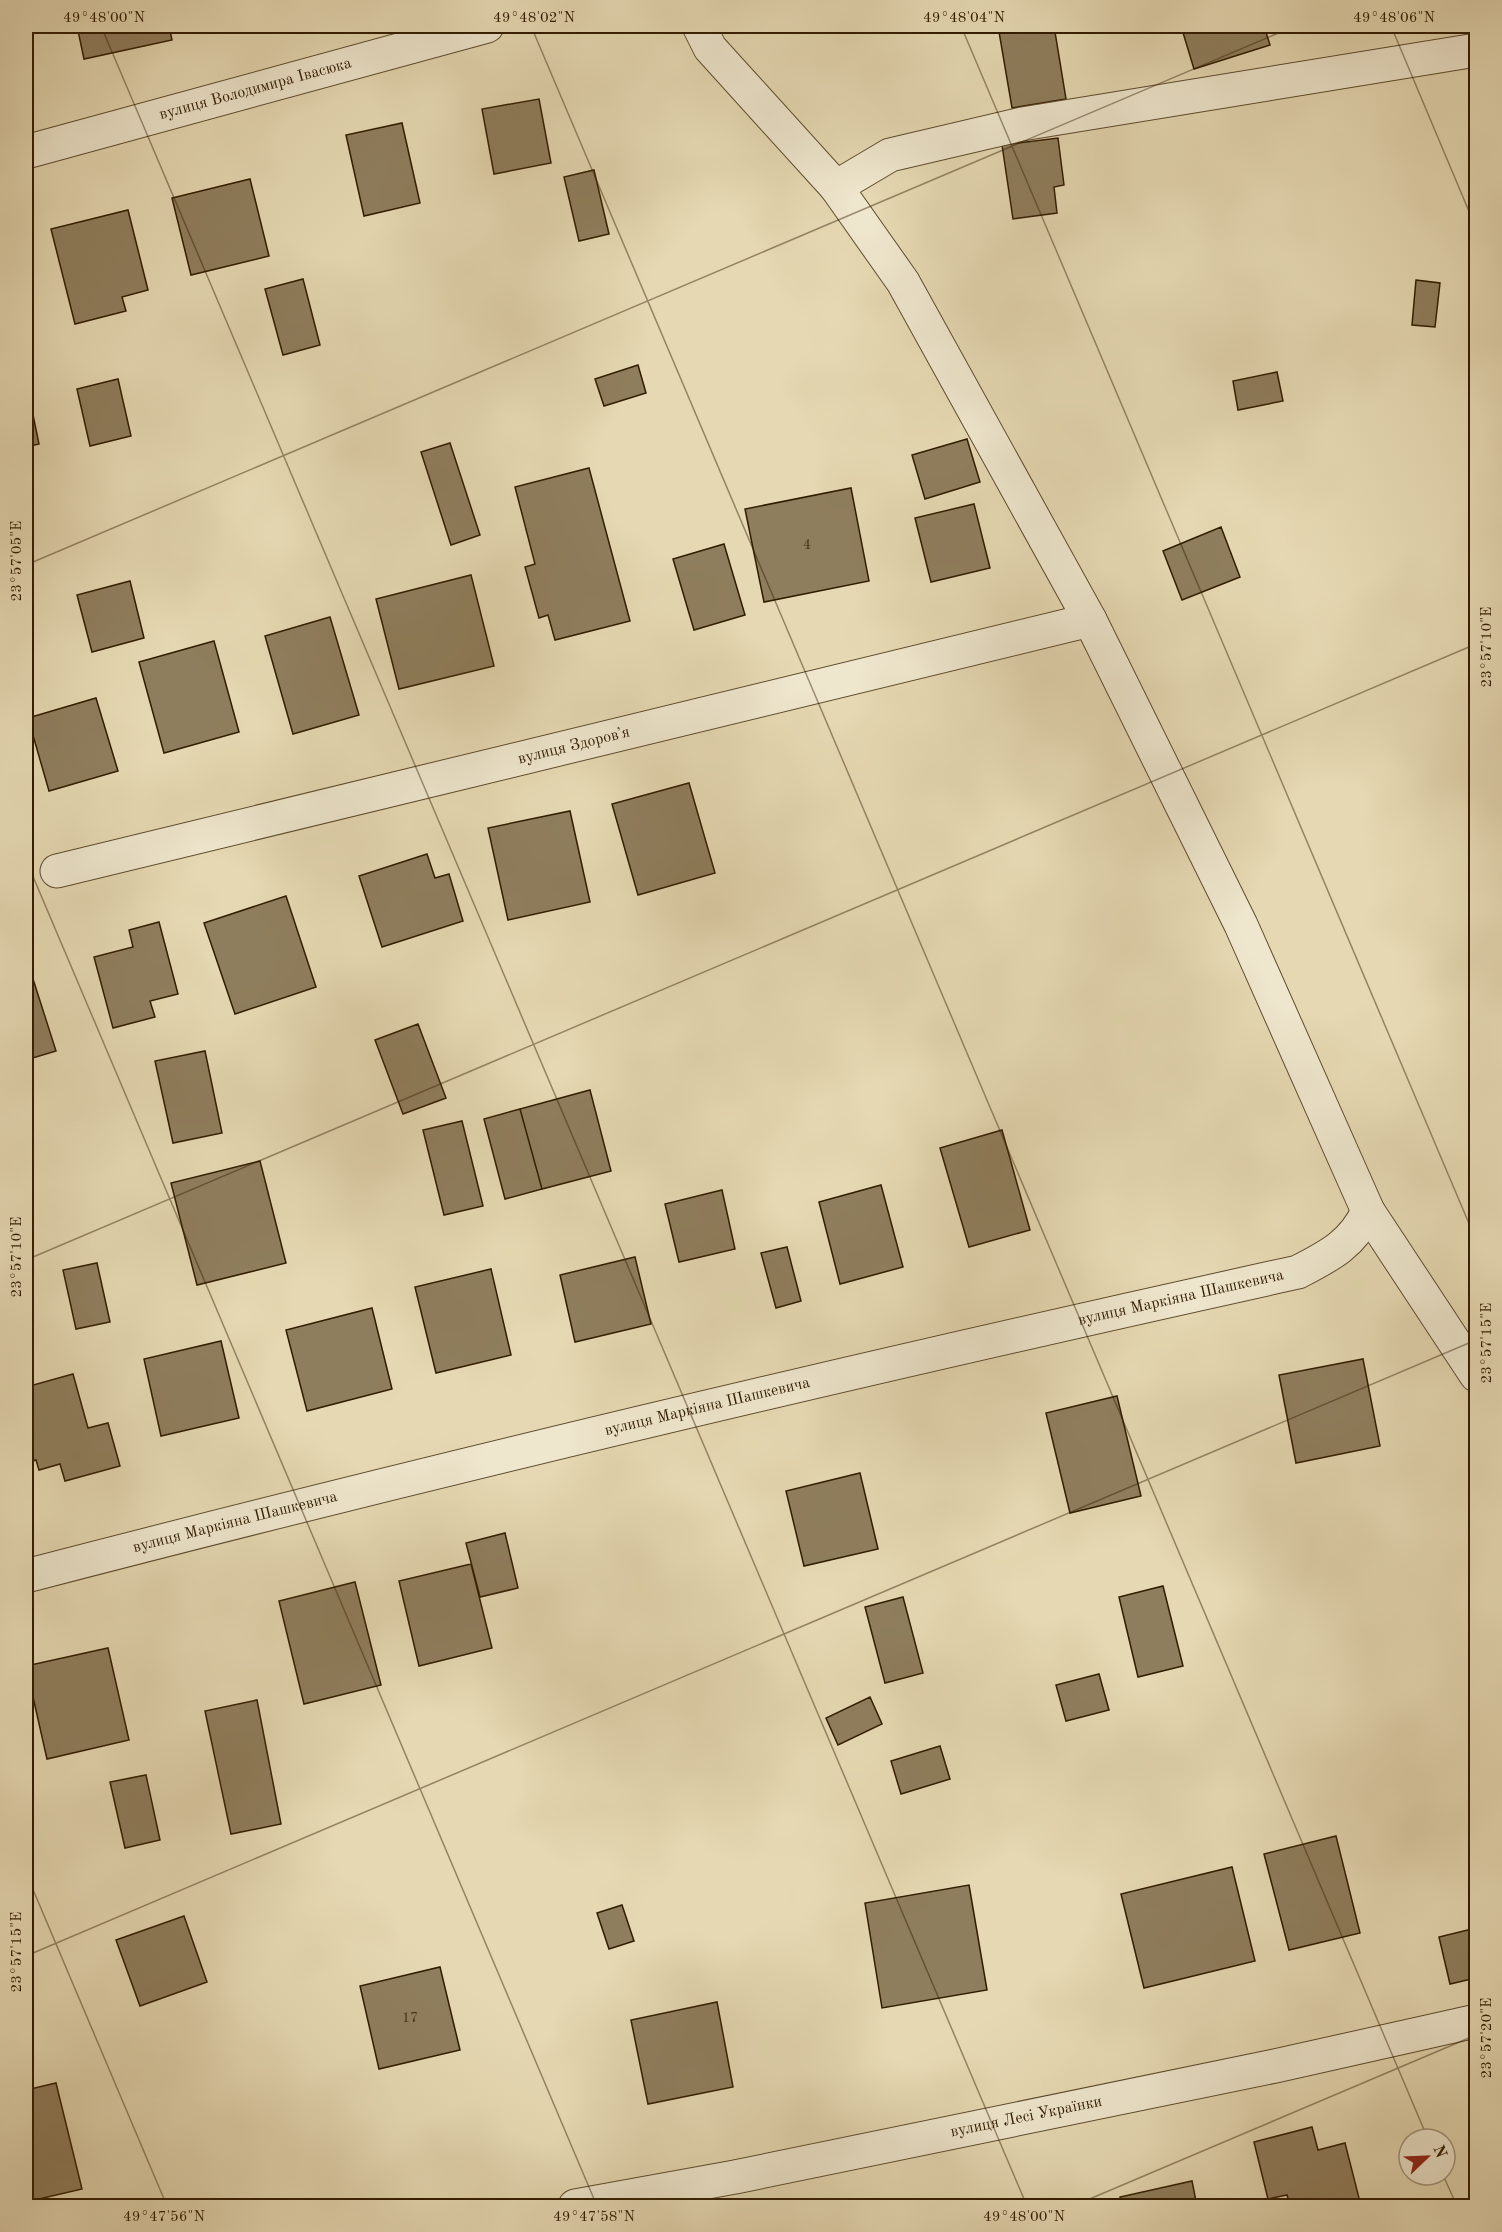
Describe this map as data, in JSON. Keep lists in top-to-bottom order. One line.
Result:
{"streets":{"street":["вулиця Володимира Івасюка","вулиця Здоровʼя","вулиця Маркіяна Шашкевича","вулиця Лесі Українки"]},"house_numbers":["4","17"],"north":"top right","coordinates":["49°48'00\"N","49°48'02\"N","49°48'04\"N","49°48'06\"N","23°57'05\"E","23°57'10\"E","23°57'15\"E","23°57'20\"E","49°47'56\"N","49°47'58\"N"]}
